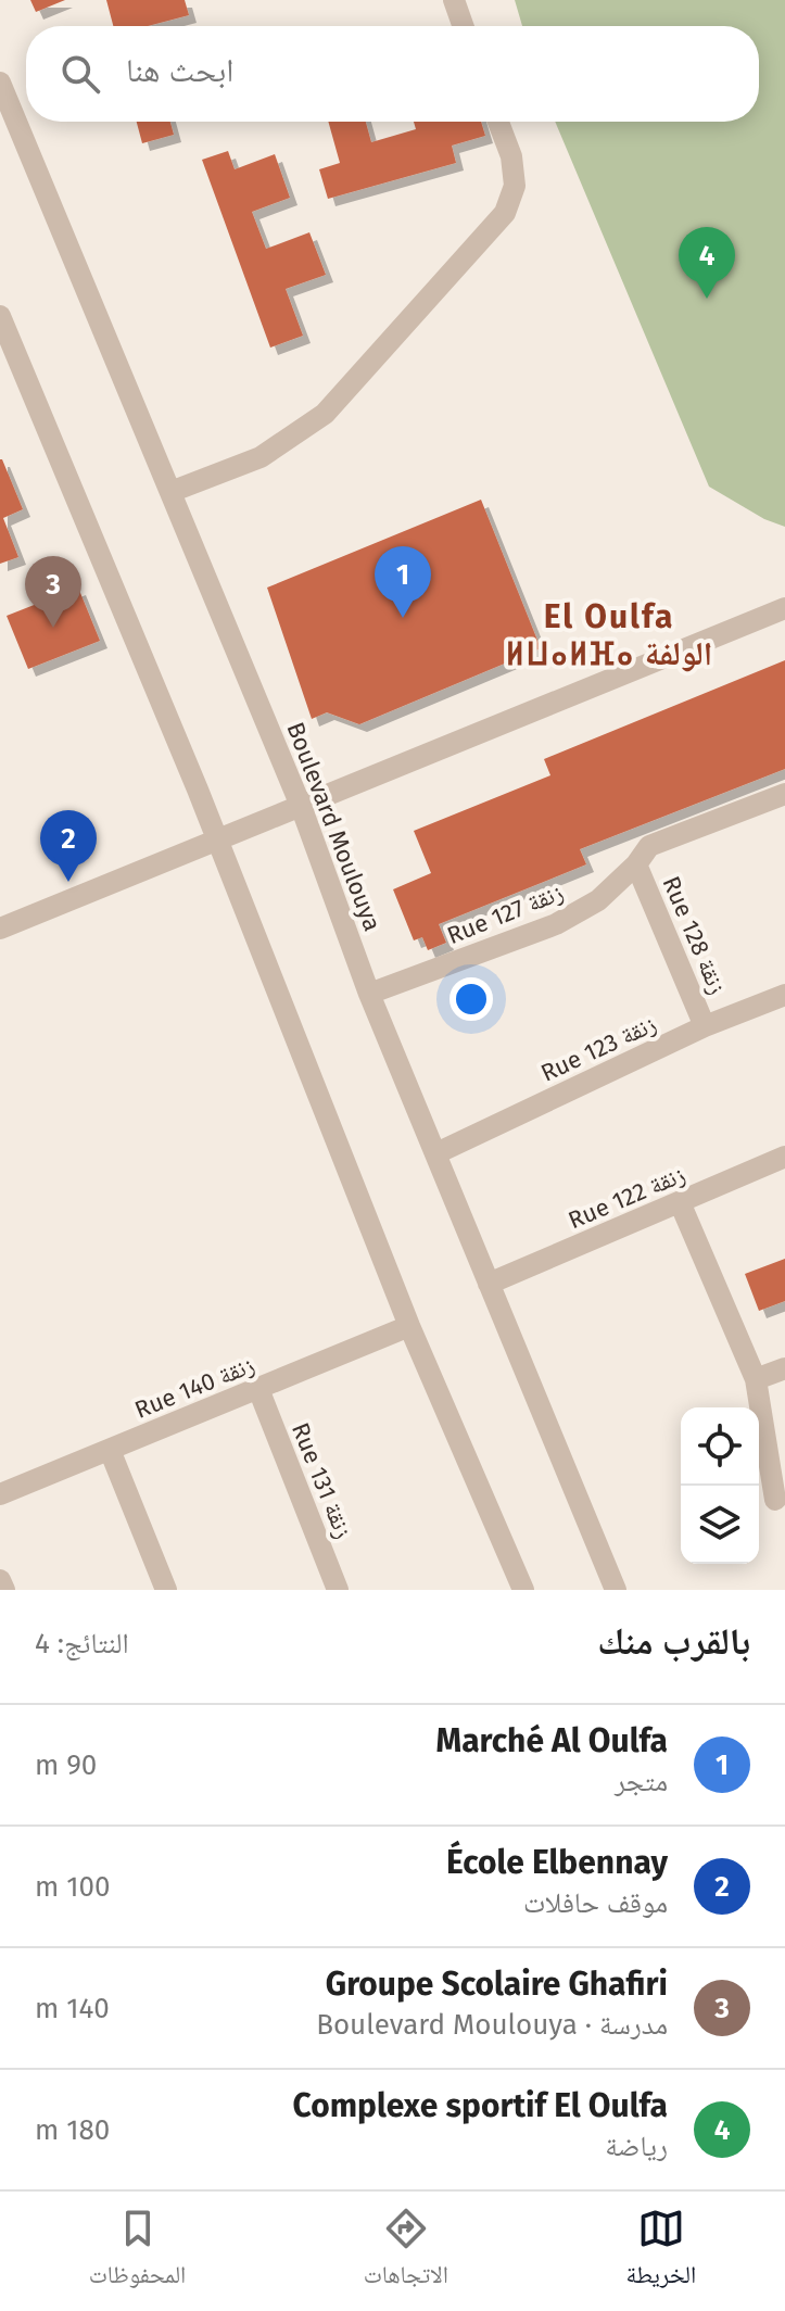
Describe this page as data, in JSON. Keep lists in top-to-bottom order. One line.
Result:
{"streets":{"street":["Boulevard Moulouya","Rue 127 زنقة","Rue 128 زنقة","Rue 123 زنقة","Rue 122 زنقة","Rue 140 زنقة","Rue 131 زنقة"]},"crossings":[["Boulevard Moulouya","Rue 127 زنقة"],["Boulevard Moulouya","Rue 123 زنقة"],["Boulevard Moulouya","Rue 122 زنقة"],["Rue 127 زنقة","Rue 128 زنقة"],["Rue 128 زنقة","Rue 123 زنقة"],["Rue 140 زنقة","Rue 131 زنقة"]],"districts":["El Oulfa ⵍⵡⴰⵍⴼⴰ الولفة"],"page":{"search":"ابحث هنا","pins":["4","1","3","2"],"heading":["بالقرب منك","النتائج: 4"],"list":[{"mark":"1","name":"Marché Al Oulfa","note":"متجر","value":"90 m"},{"mark":"2","name":"École Elbennay","note":"موقف حافلات","value":"100 m"},{"mark":"3","name":"Groupe Scolaire Ghafiri","note":"مدرسة · Boulevard Moulouya","value":"140 m"},{"mark":"4","name":"Complexe sportif El Oulfa","note":"رياضة","value":"180 m"}],"nav":["الخريطة","الاتجاهات","المحفوظات"]}}
